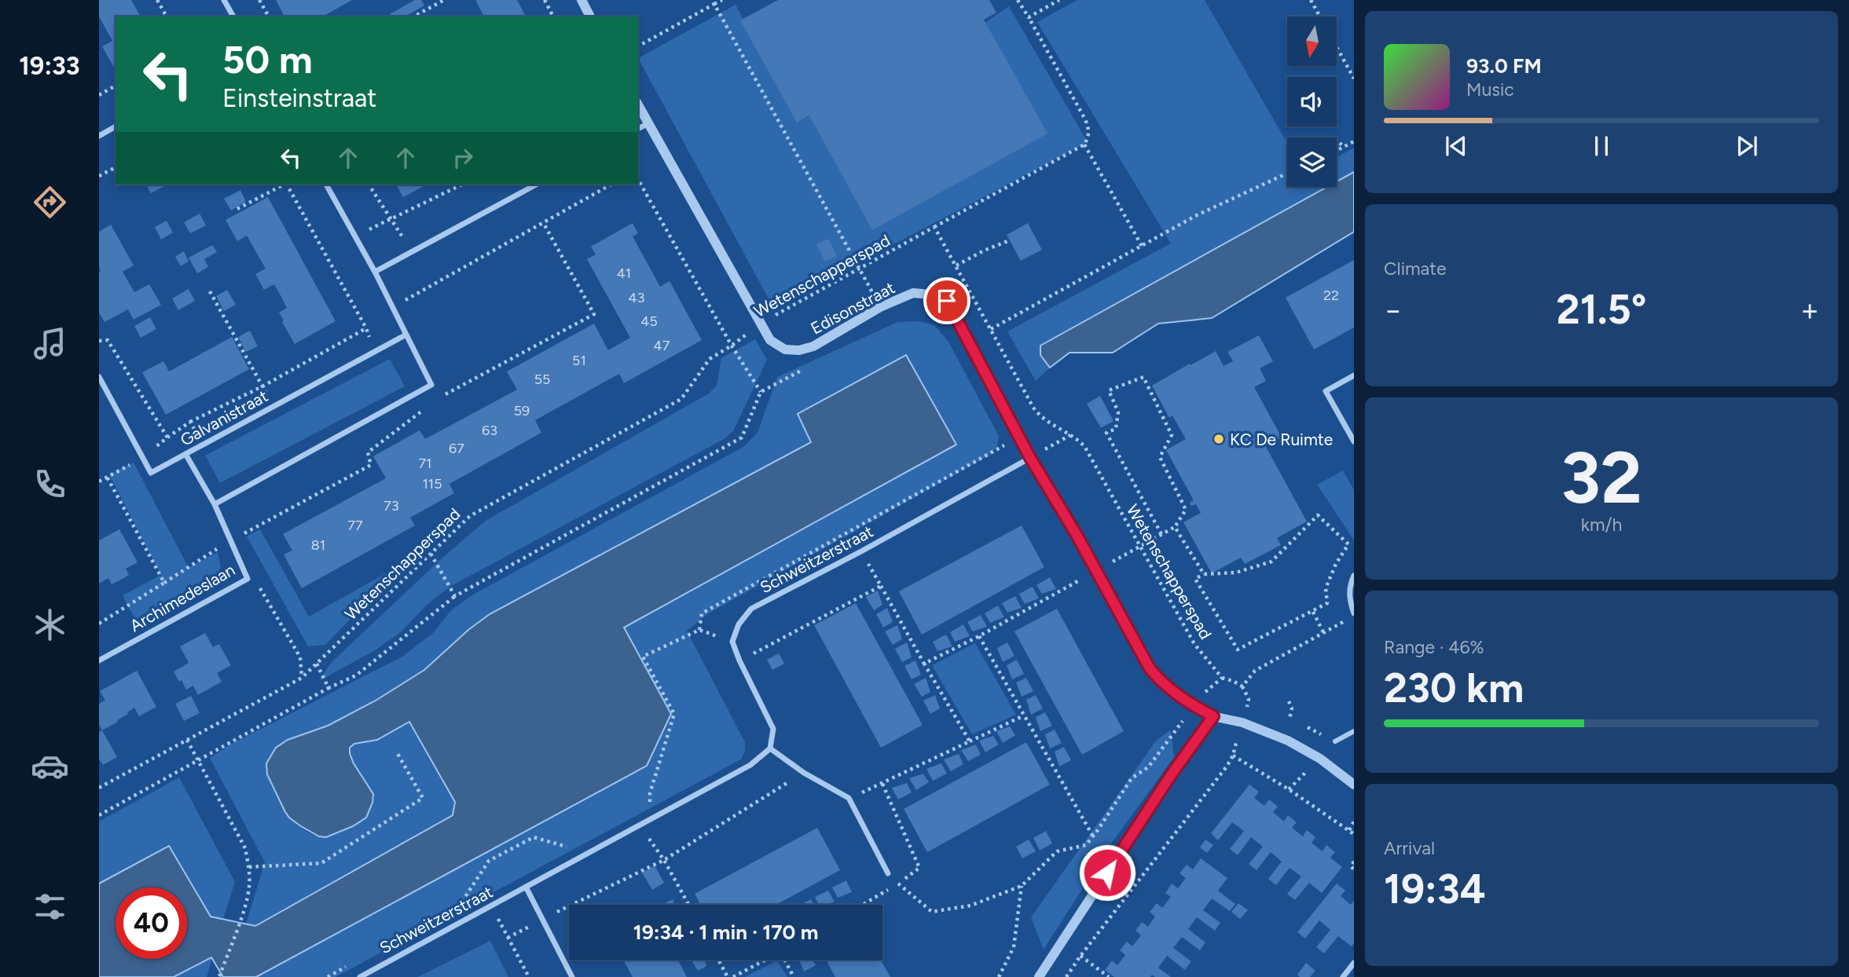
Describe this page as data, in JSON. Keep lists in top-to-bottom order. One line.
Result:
{"streets":{"street":["Edisonstraat","Galvanistraat","Schweitzerstraat","Archimedeslaan"],"path":["Wetenschapperspad"]},"crossings":[["Wetenschapperspad","Edisonstraat"],["Edisonstraat","Schweitzerstraat"],["Galvanistraat","Archimedeslaan"]],"places":["KC De Ruimte"],"house_numbers":["41","22","43","45","47","51","55","59","63","67","71","115","73","77","81"],"north":"bottom","page":{"tabs":"19:33","turn":["50 m","Einsteinstraat"],"song":["93.0 FM","Music"],"tile":["Climate",["32","km/h"],["Range · 46%","230 km"],["Arrival","19:34"]],"heat":["−","21.5°","+"],"limit":"40","trip":"19:34 · 1 min · 170 m"}}
